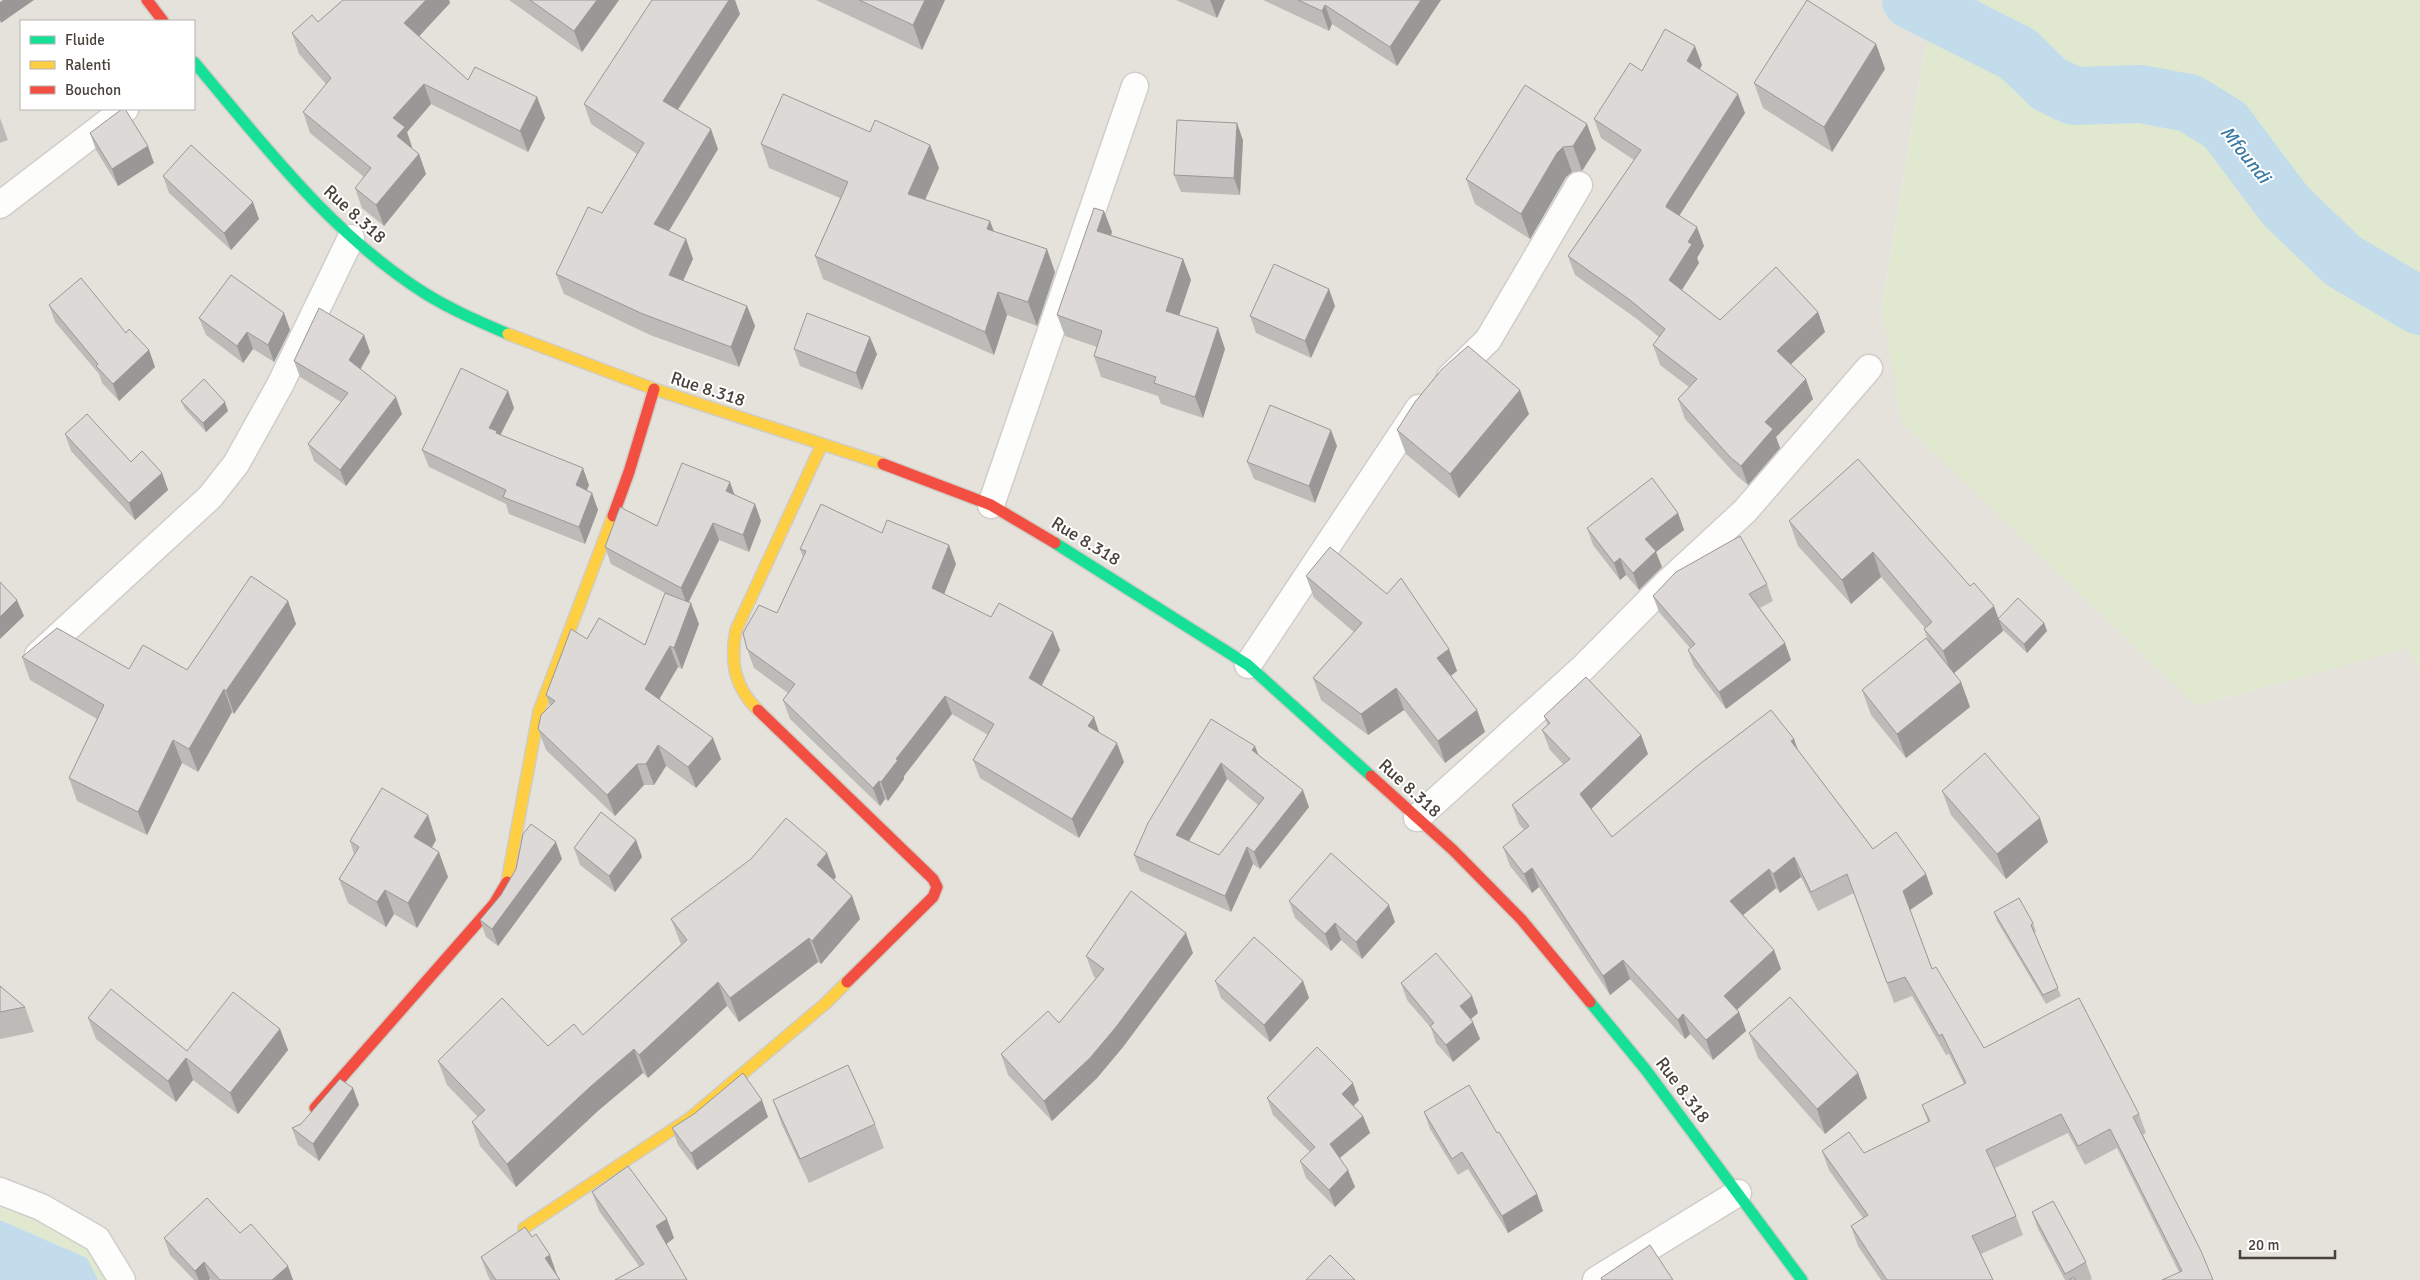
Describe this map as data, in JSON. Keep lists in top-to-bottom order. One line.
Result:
{"streets":{"main road":["Rue 8.318"]},"water":["Mfoundi"],"legend":["Fluide","Ralenti","Bouchon"],"scale_bar":"20 m"}
